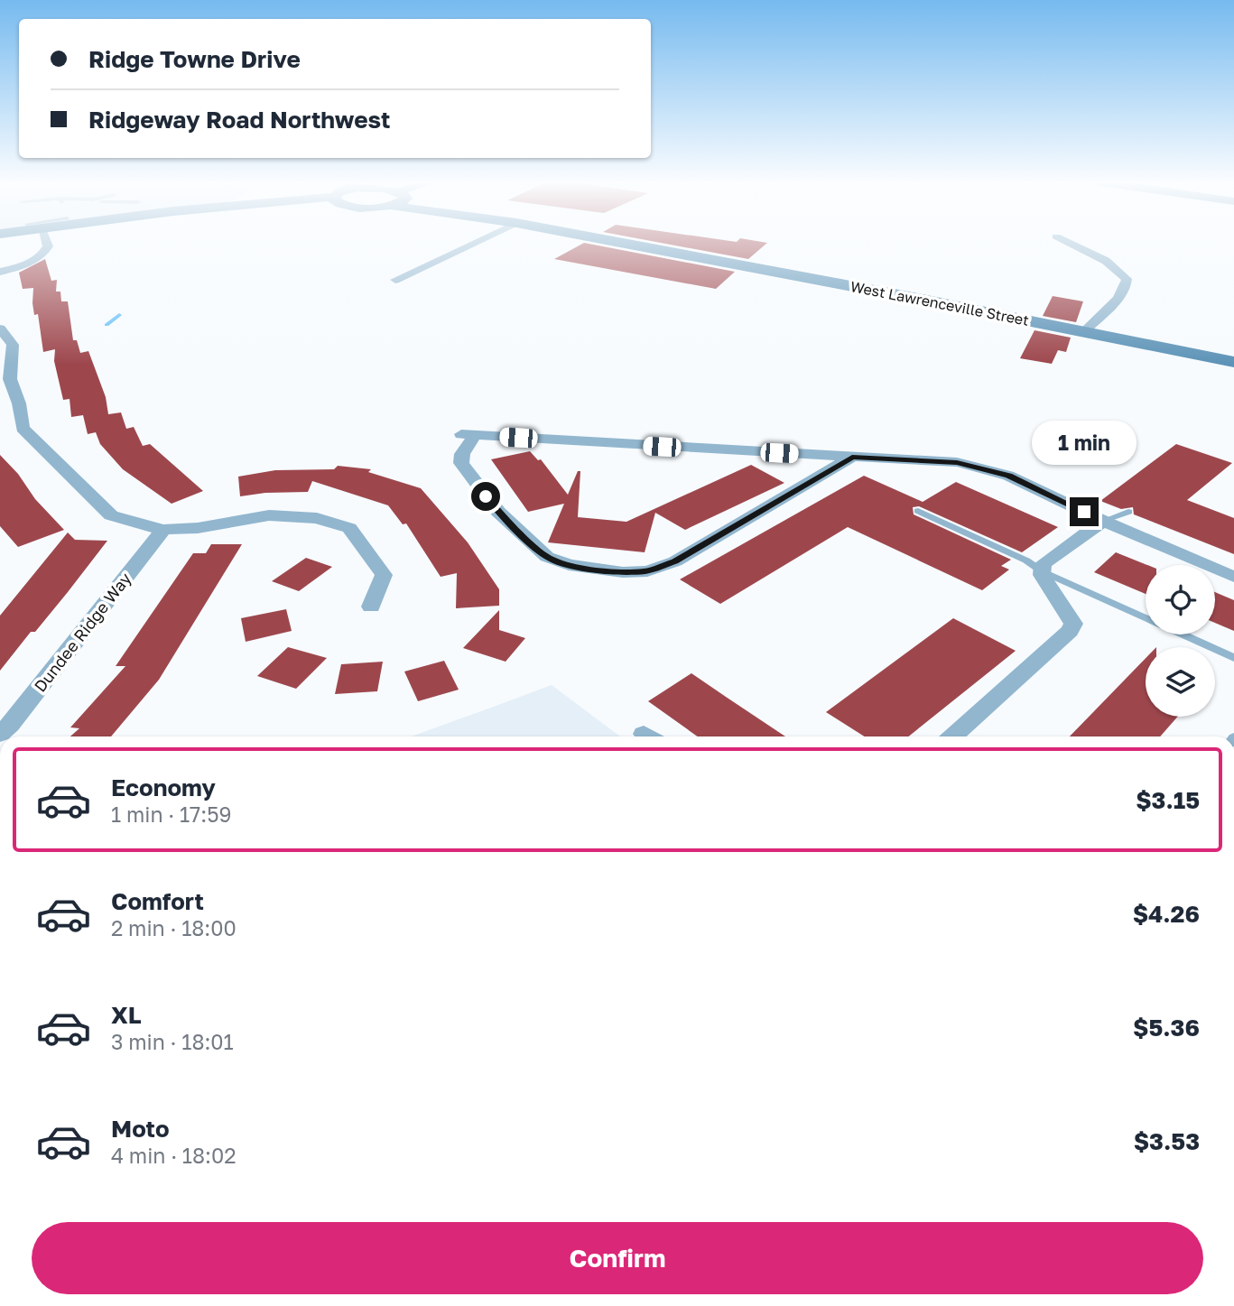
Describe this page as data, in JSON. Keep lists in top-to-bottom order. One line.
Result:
{"streets":{"street":["West Lawrenceville Street","Dundee Ridge Way"]},"page":{"banner":["Ridge Towne Drive","Ridgeway Road Northwest"],"bubble":"1 min","list":[{"name":"Economy","note":"1 min · 17:59","value":"$3.15"},{"name":"Comfort","note":"2 min · 18:00","value":"$4.26"},{"name":"XL","note":"3 min · 18:01","value":"$5.36"},{"name":"Moto","note":"4 min · 18:02","value":"$3.53"}],"buttons":"Confirm"}}
